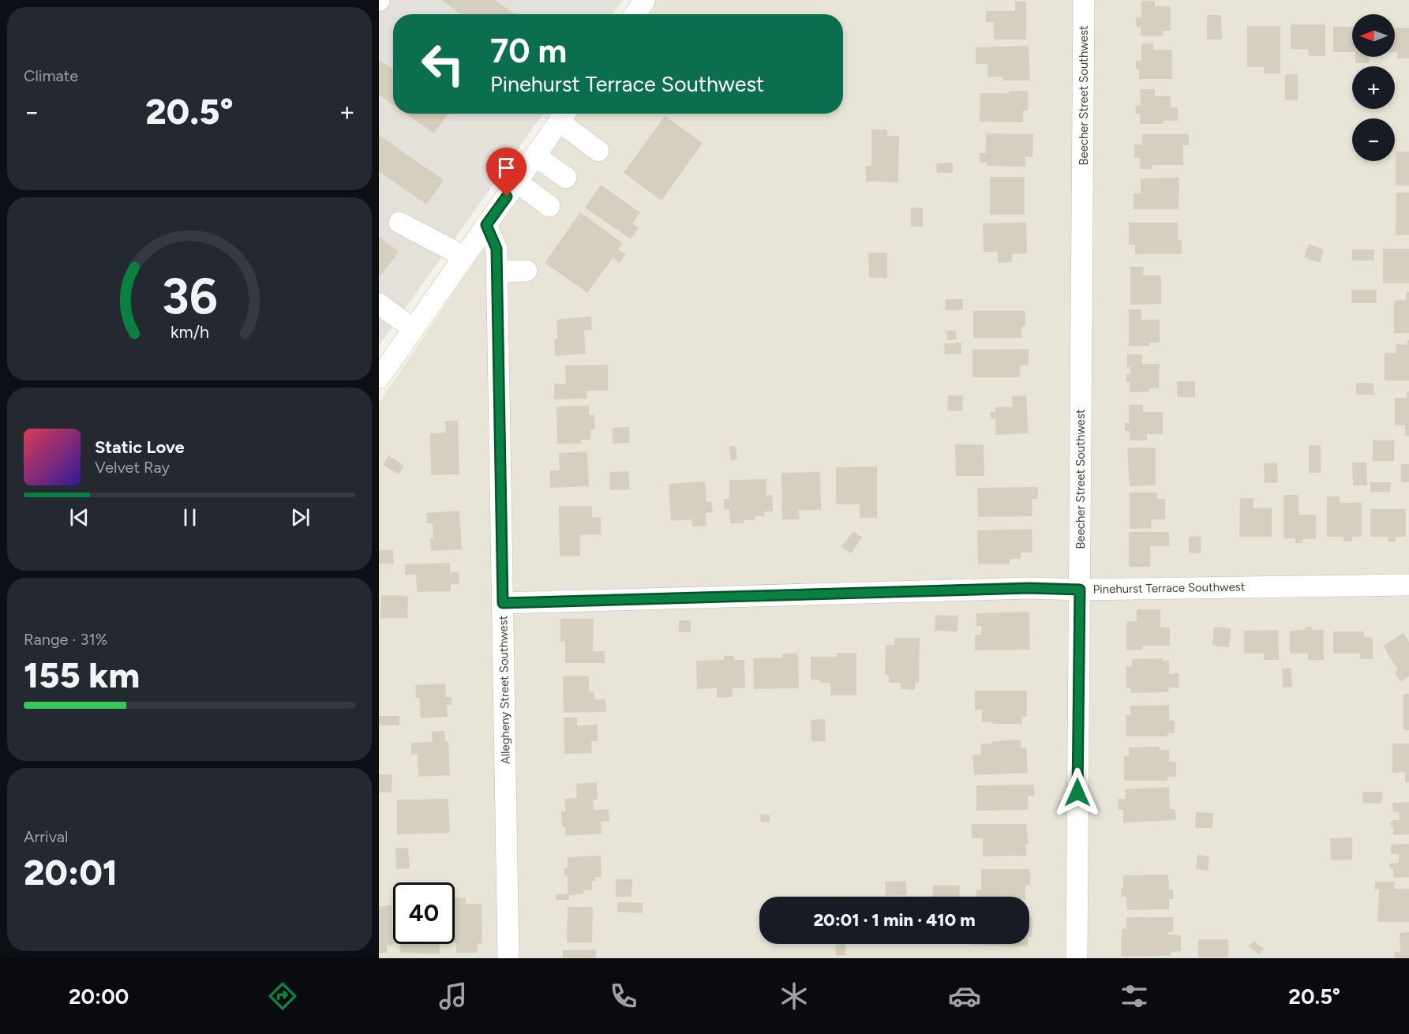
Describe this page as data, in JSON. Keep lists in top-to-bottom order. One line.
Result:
{"streets":{"street":["Beecher Street Southwest","Pinehurst Terrace Southwest","Allegheny Street Southwest"]},"crossings":[["Beecher Street Southwest","Pinehurst Terrace Southwest"],["Pinehurst Terrace Southwest","Allegheny Street Southwest"]],"north":"left","page":{"tile":["Climate",["Range · 31%","155 km"],["Arrival","20:01"]],"map_buttons":["+","−"],"turn":["70 m","Pinehurst Terrace Southwest"],"heat":["−","20.5°","+"],"song":["Static Love","Velvet Ray"],"limit":"40","trip":"20:01 · 1 min · 410 m","tabs":["20:00","20.5°"],"gauge":["36","km/h"]}}
